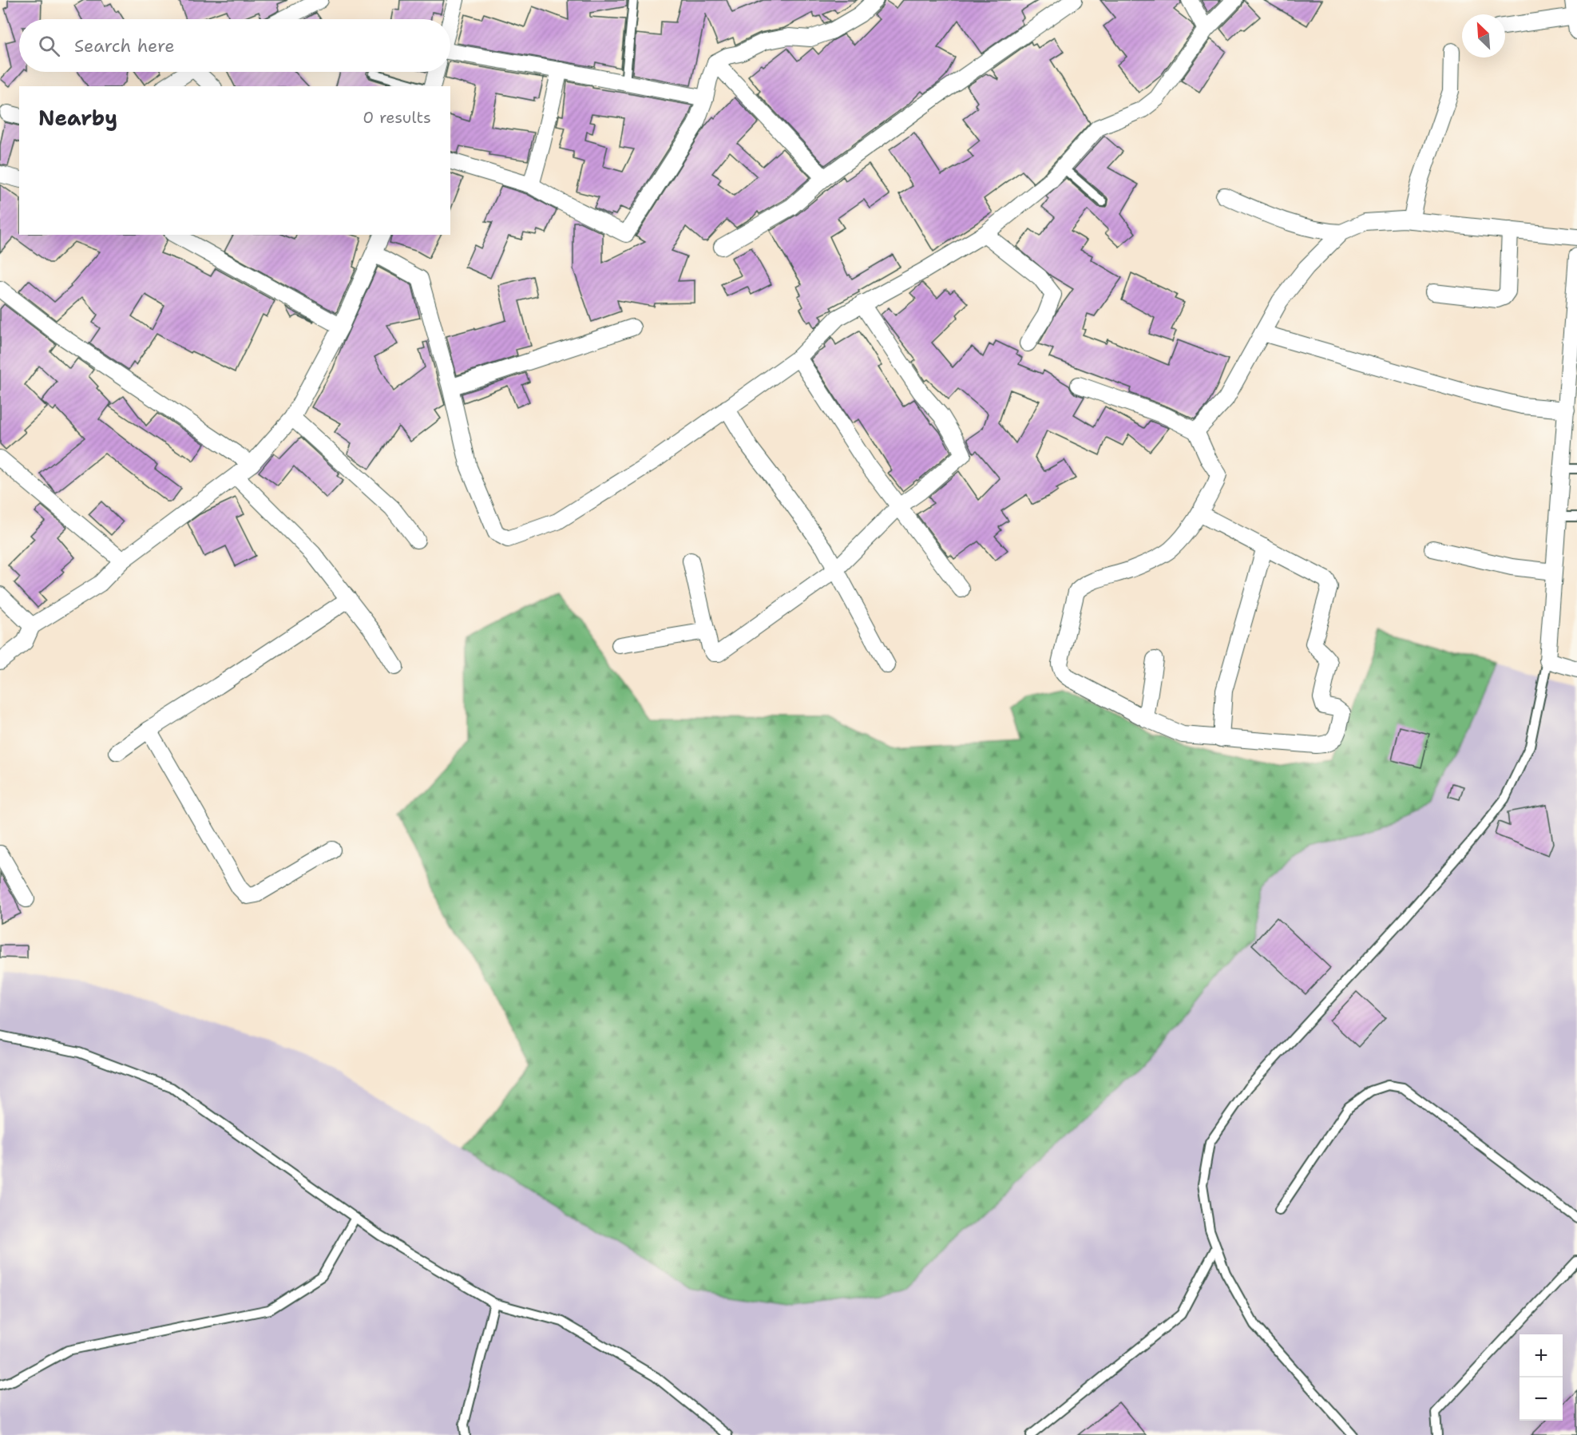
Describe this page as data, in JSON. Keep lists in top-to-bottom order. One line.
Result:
{"north":"top left","page":{"search":"Search here","heading":["Nearby","0 results"],"map_buttons":["+","−"]}}
